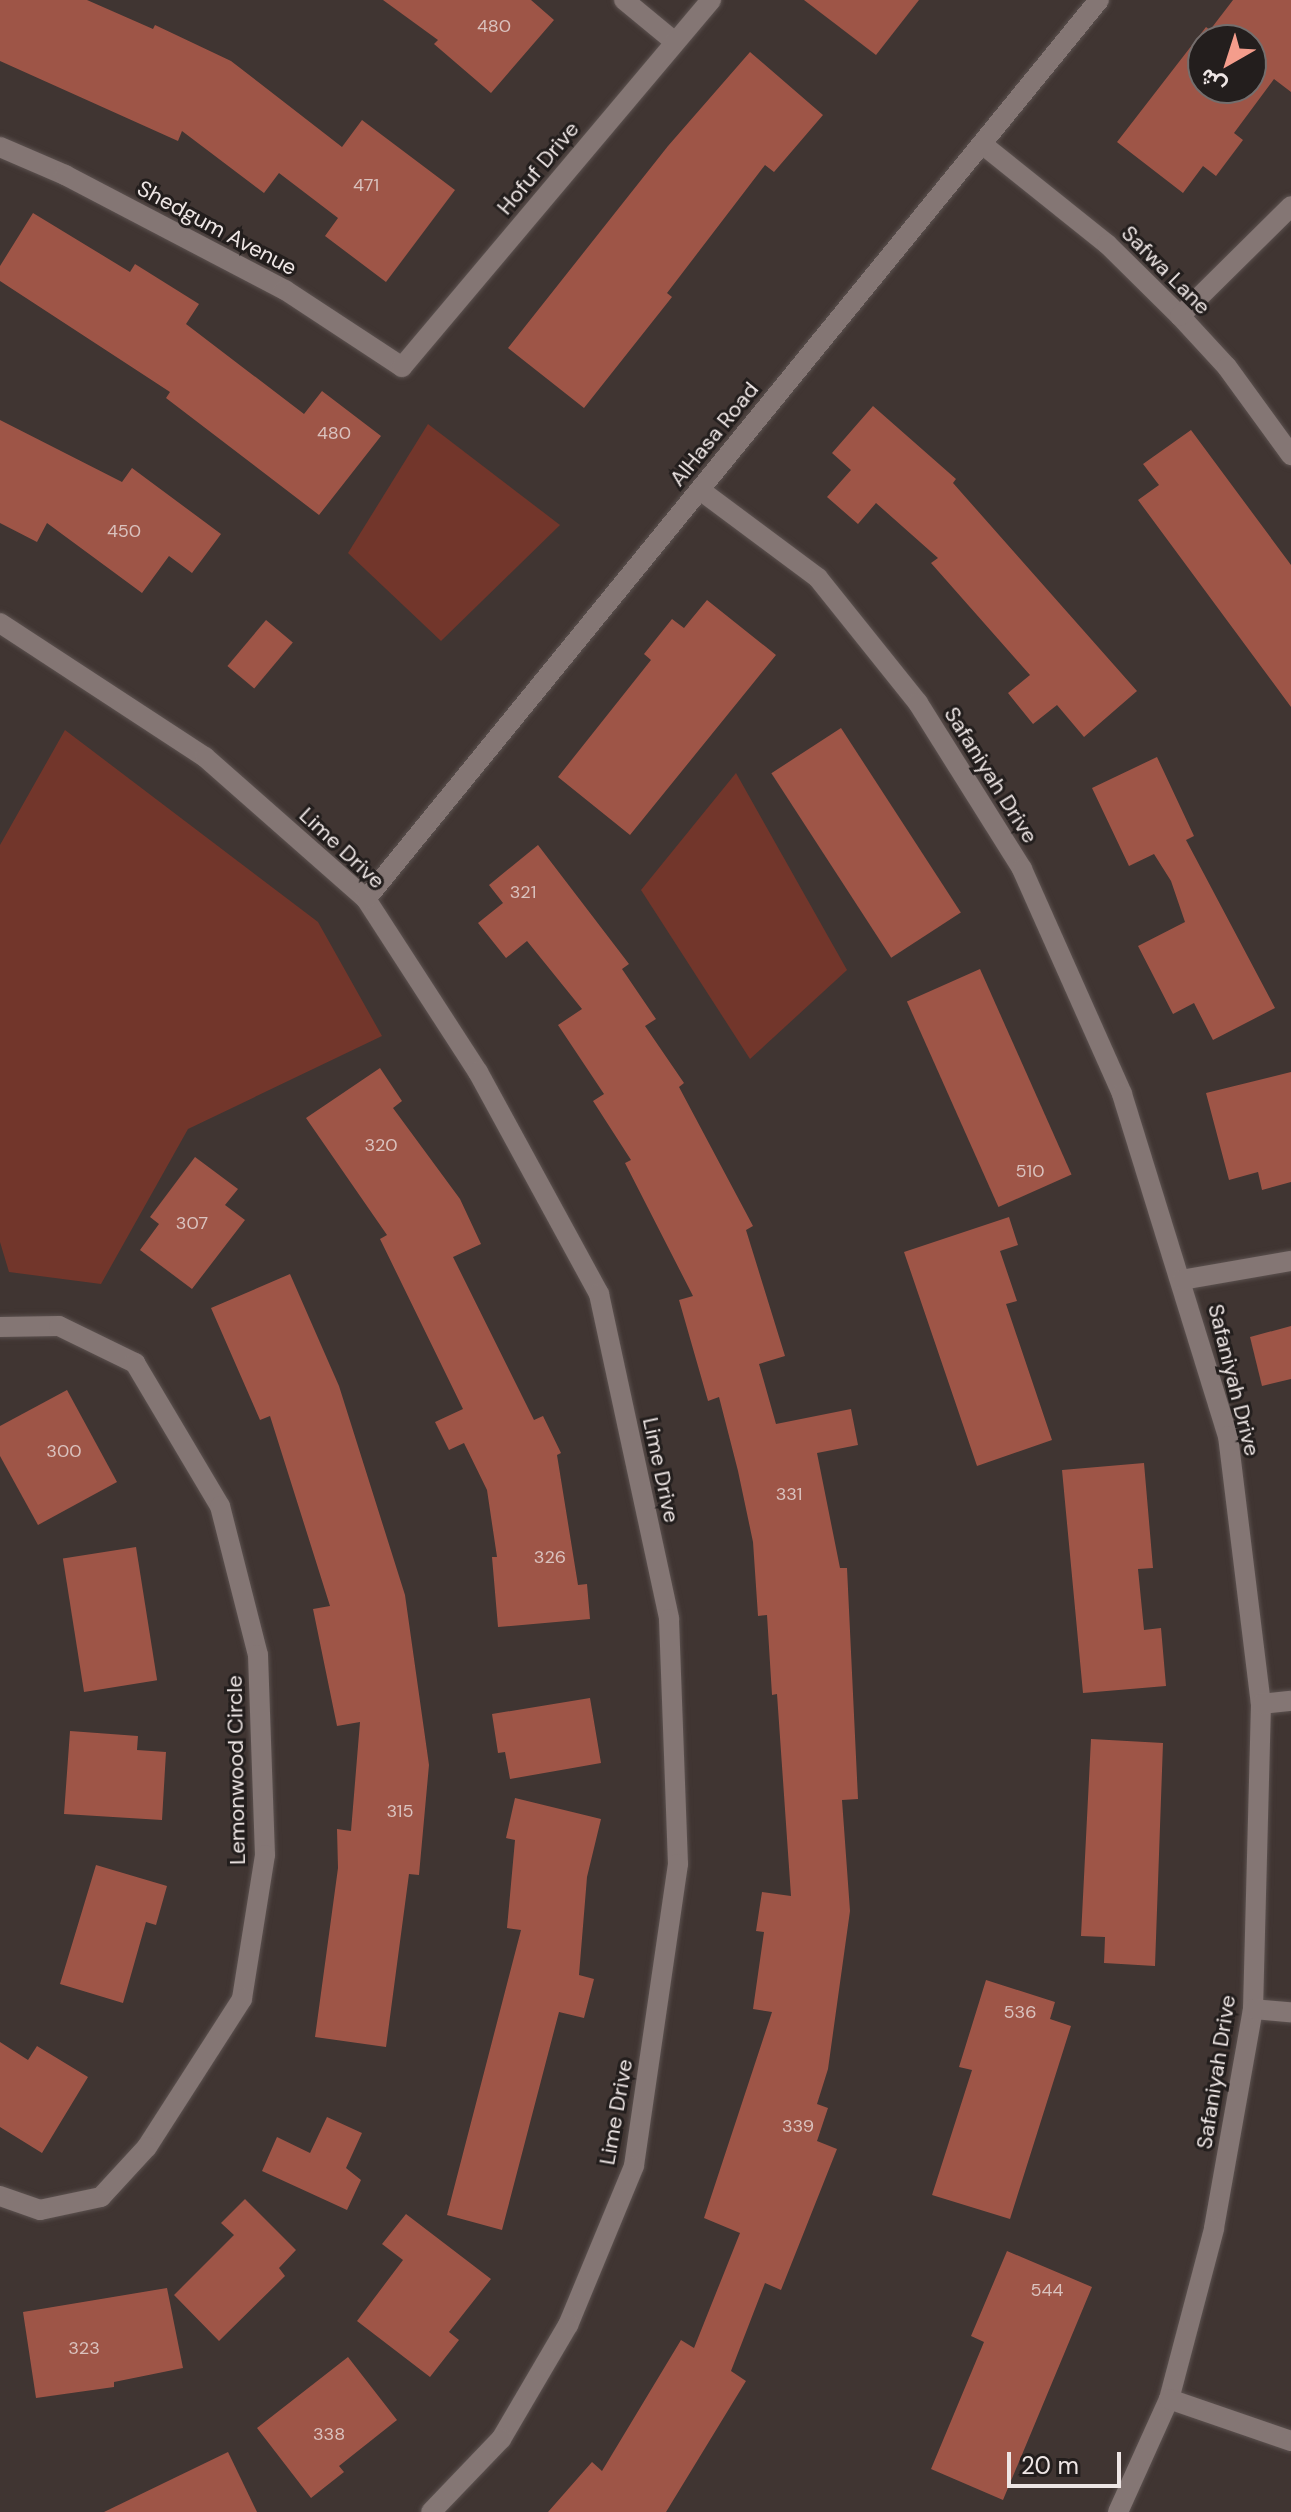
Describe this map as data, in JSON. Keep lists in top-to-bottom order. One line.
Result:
{"streets":{"street":["Hofuf Drive","Shedgum Avenue","Safwa Lane","AlHasa Road","Safaniyah Drive","Lime Drive","Lemonwood Circle"]},"crossings":[["Hofuf Drive","Shedgum Avenue"],["Safwa Lane","AlHasa Road"],["AlHasa Road","Safaniyah Drive"],["AlHasa Road","Lime Drive"]],"house_numbers":["480","471","480","450","321","320","510","307","300","331","326","315","536","339","544","323","338"],"scale_bar":"20 m","north":"bottom left"}
